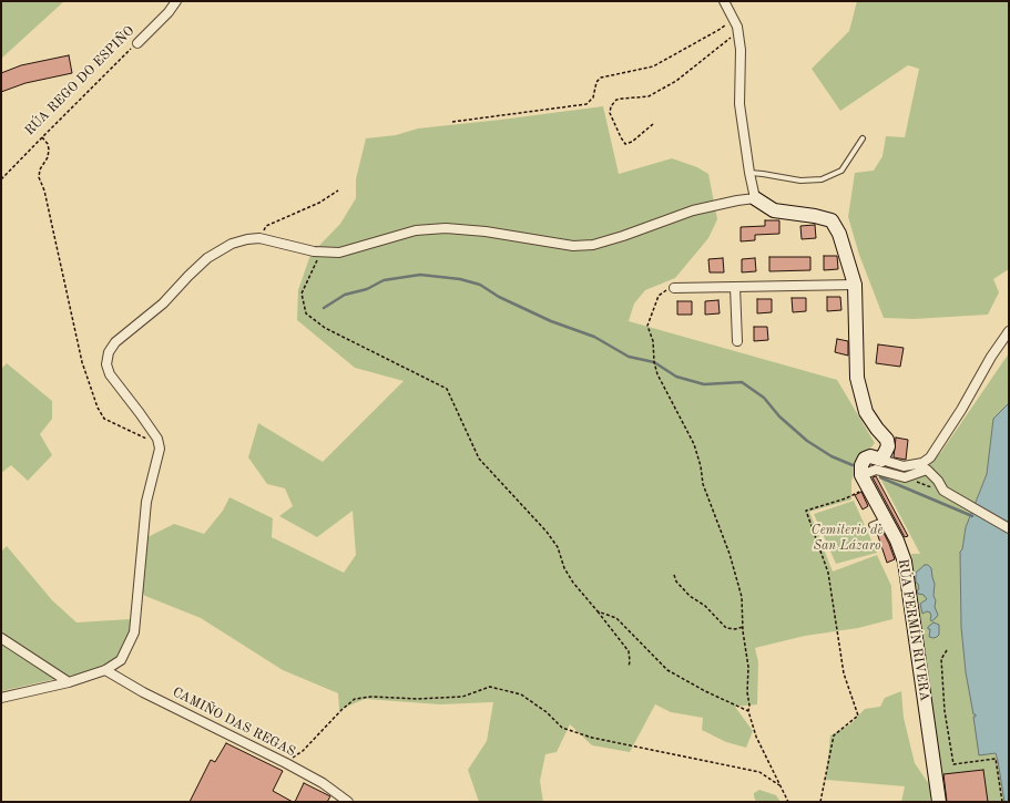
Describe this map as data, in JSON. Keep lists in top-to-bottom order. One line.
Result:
{"streets":{"street":["RÚA REGO DO ESPIÑO","RÚA FERMÍN RIVERA","CAMIÑO DAS REGAS"]},"parks":["Cemiterio de San Lázaro"]}
